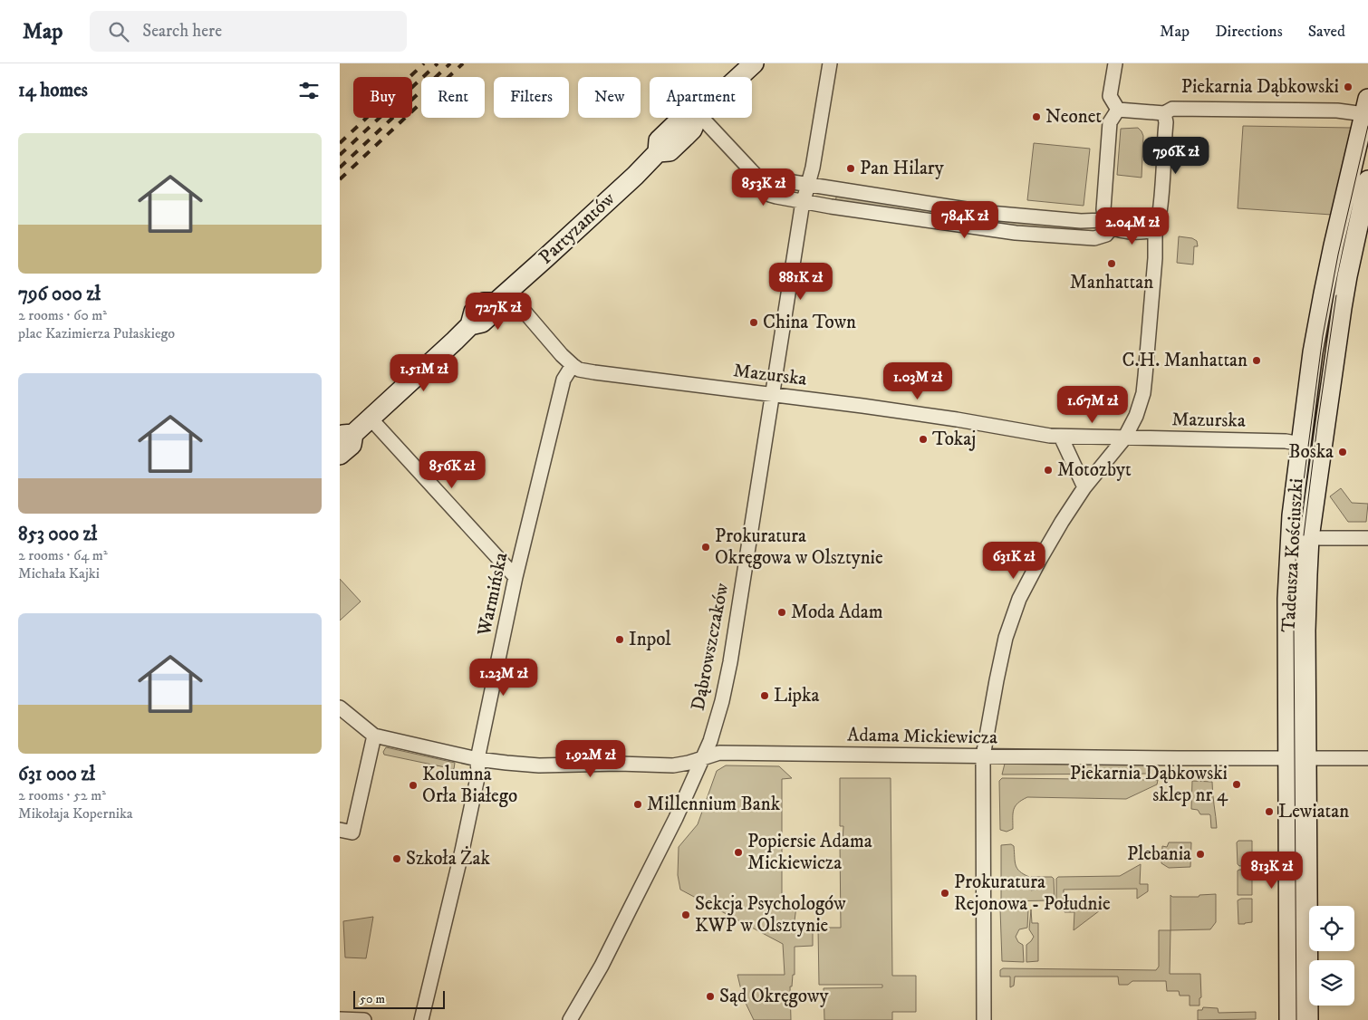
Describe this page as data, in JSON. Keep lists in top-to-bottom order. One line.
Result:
{"streets":{"street":["Partyzantów","Mazurska","Tadeusza Kościuszki","Warmińska","Dąbrowszczaków","Adama Mickiewicza"]},"crossings":[["Partyzantów","Mazurska"],["Mazurska","Tadeusza Kościuszki"],["Mazurska","Warmińska"],["Mazurska","Dąbrowszczaków"],["Tadeusza Kościuszki","Adama Mickiewicza"],["Warmińska","Adama Mickiewicza"],["Dąbrowszczaków","Adama Mickiewicza"]],"places":["Piekarnia Dąbkowski","Neonet","Pan Hilary","Manhattan","China Town","C.H. Manhattan","Tokaj","Boska","Motozbyt","Prokuratura Okręgowa w Olsztynie","Moda Adam","Inpol","Lipka","Piekarnia Dąbkowski sklep nr 4","Kolumna Orła Białego","Millennium Bank","Lewiatan","Popiersie Adama Mickiewicza","Plebania","Szkoła Żak","Prokuratura Rejonowa - Południe","Sekcja Psychologów KWP w Olsztynie","Sąd Okręgowy"],"scale_bar":"50 m","page":{"header":"Map","search":"Search here","nav":["Map","Directions","Saved"],"heading":"14 homes","chip":["Buy","Rent","Filters","New","Apartment"],"list":[{"name":"796 000 zł","note":"2 rooms · 60 m² · plac Kazimierza Pułaskiego"},{"name":"853 000 zł","note":"2 rooms · 64 m² · Michała Kajki"},{"name":"631 000 zł","note":"2 rooms · 52 m² · Mikołaja Kopernika"}],"price":["796K zł","853K zł","784K zł","2.04M zł","881K zł","727K zł","1.51M zł","1.03M zł","1.67M zł","856K zł","631K zł","1.23M zł","1.92M zł","813K zł"],"scale":"50 m"}}
